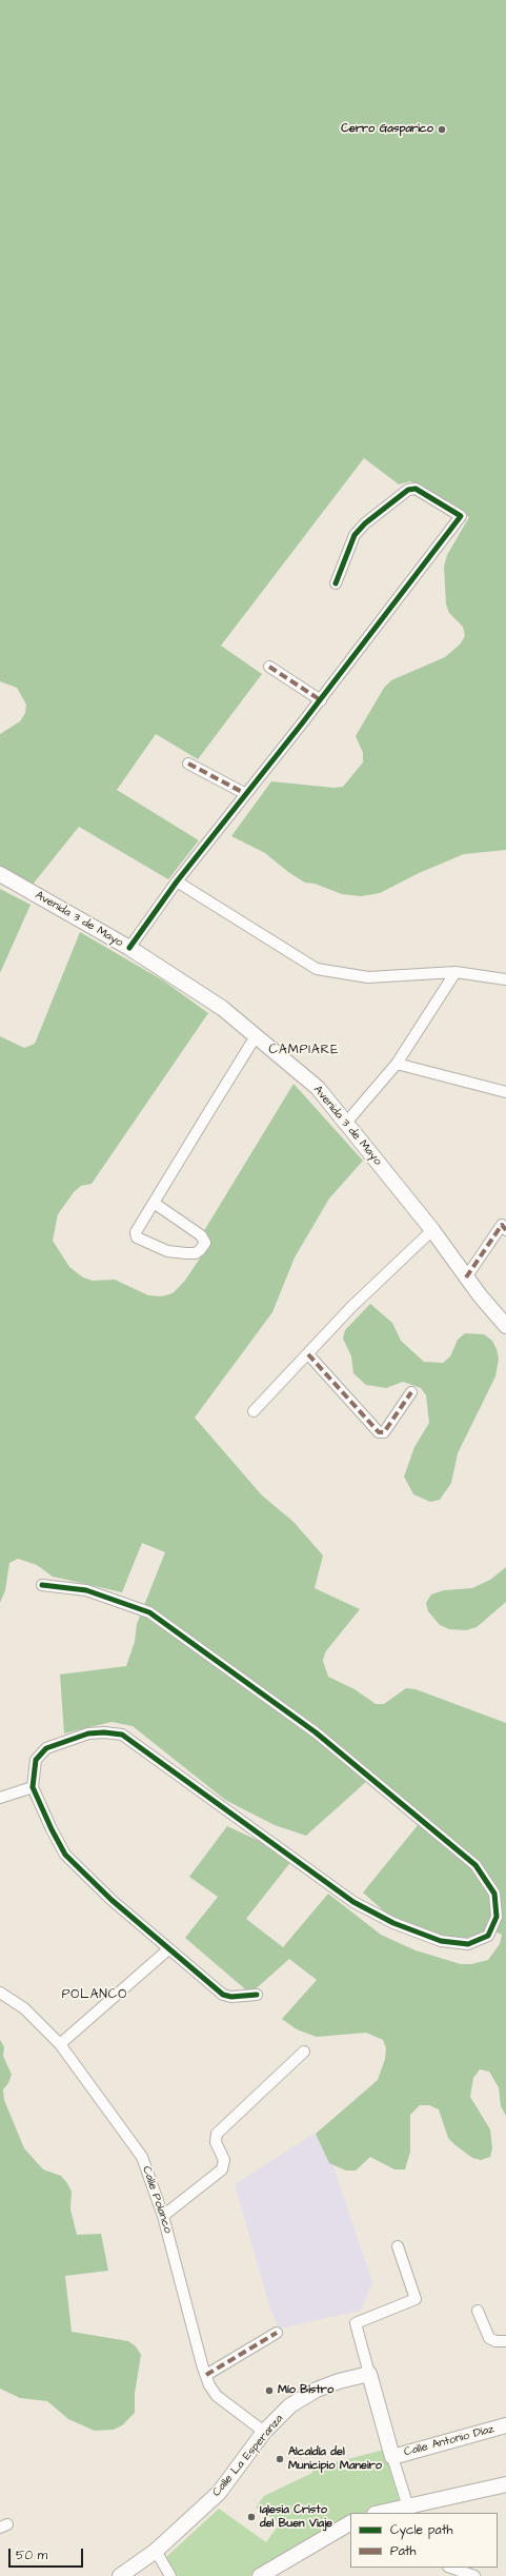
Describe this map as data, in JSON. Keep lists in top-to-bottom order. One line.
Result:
{"streets":{"street":["Avenida 3 de Mayo","Calle Polanco","Calle Antonio Díaz","Calle La Esperanza"]},"crossings":[["Calle Polanco","Calle La Esperanza"]],"districts":["CAMPIARE","POLANCO"],"places":["Cerro Gasparico","Mío Bistro","Alcaldía del Municipio Maneiro","Iglesia Cristo del Buen Viaje"],"legend":["Cycle path","Path"],"scale_bar":"50 m"}
